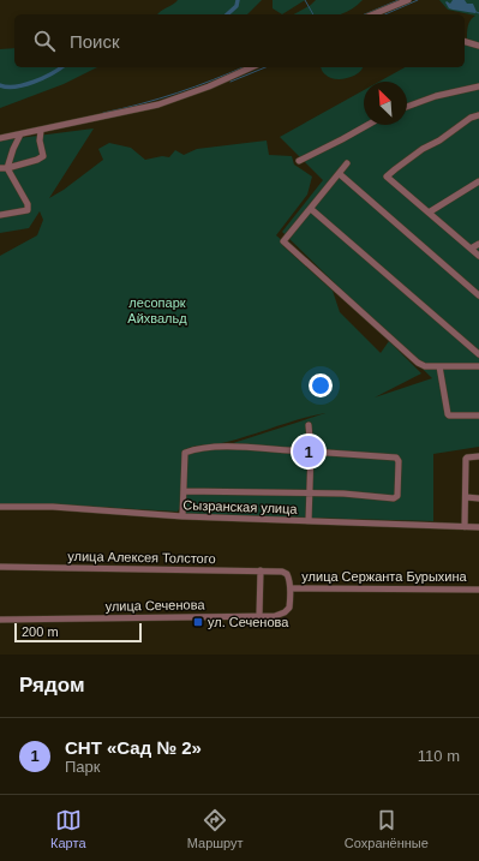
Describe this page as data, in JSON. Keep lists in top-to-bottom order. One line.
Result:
{"streets":{"street":["Сызранская улица","улица Алексея Толстого","улица Сержанта Бурыхина","улица Сеченова"]},"crossings":[["улица Алексея Толстого","улица Сержанта Бурыхина"],["улица Алексея Толстого","улица Сеченова"],["улица Сержанта Бурыхина","улица Сеченова"]],"parks":["лесопарк Айхвальд"],"places":{"transit":["ул. Сеченова"]},"scale_bar":"200 m","north":"top left","page":{"search":"Поиск","pins":"1","scale":"200 m","heading":"Рядом","list":[{"mark":"1","name":"СНТ «Сад № 2»","note":"Парк","value":"110 m"}],"nav":["Карта","Маршрут","Сохранённые"]}}
